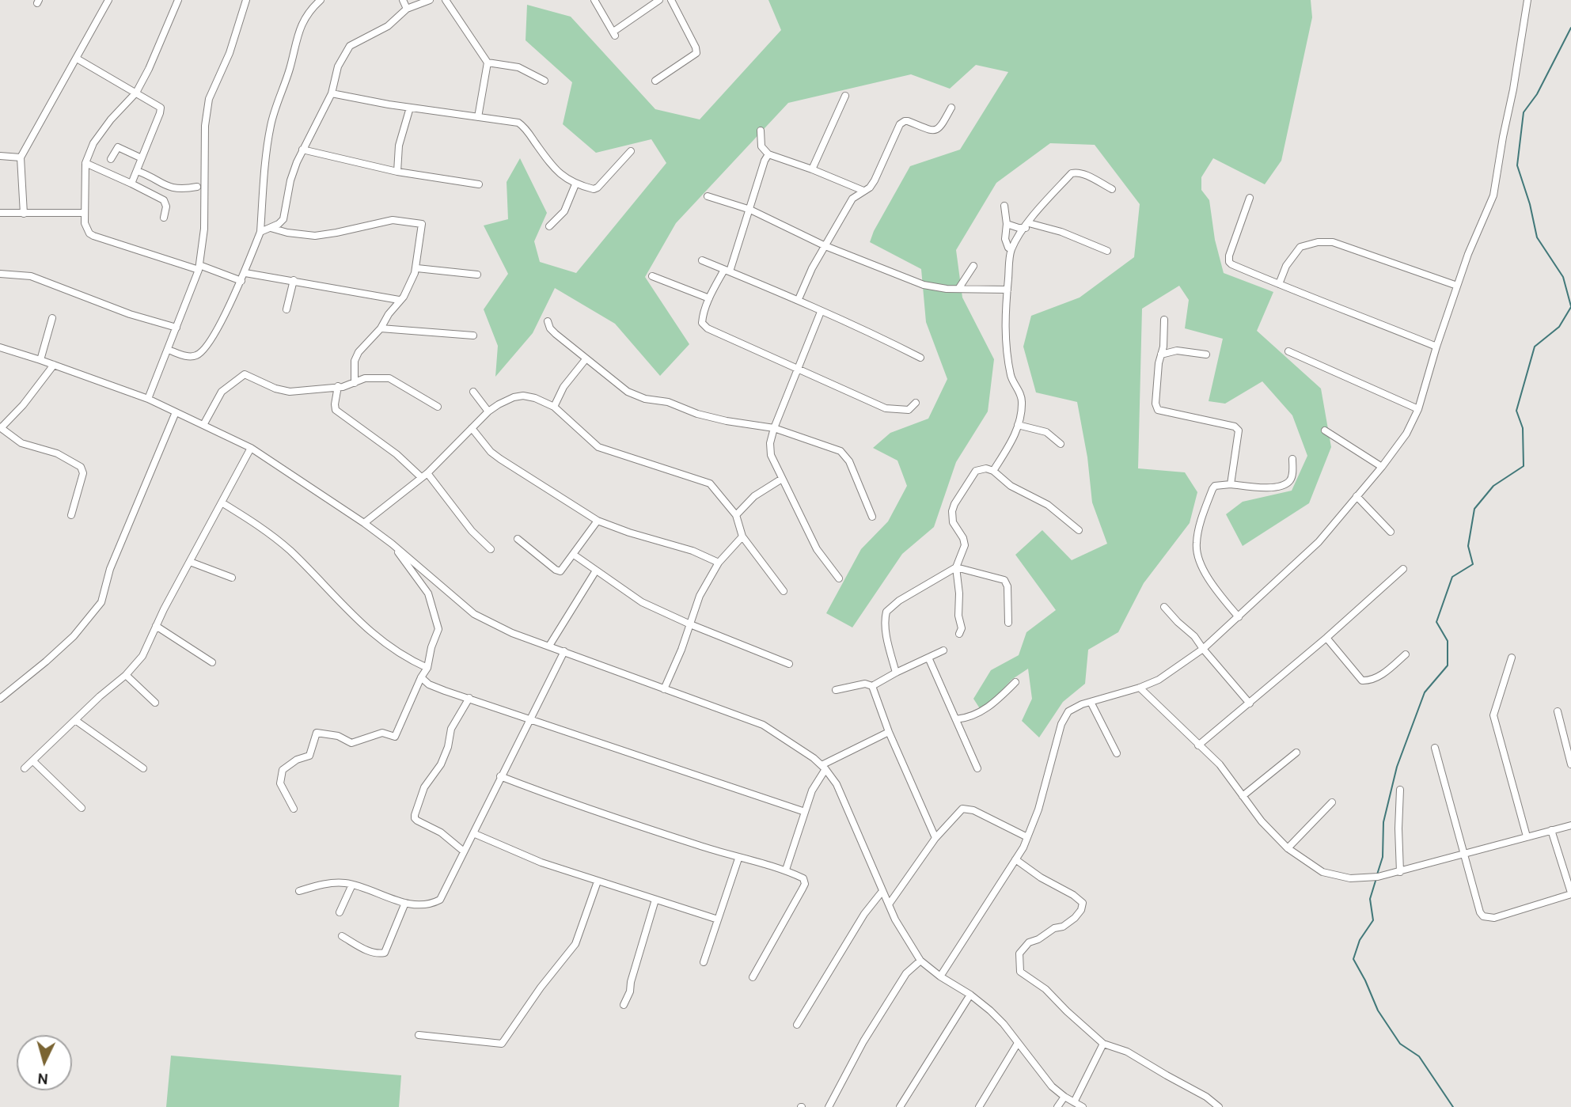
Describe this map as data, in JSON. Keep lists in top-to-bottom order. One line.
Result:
{"north":"bottom"}
